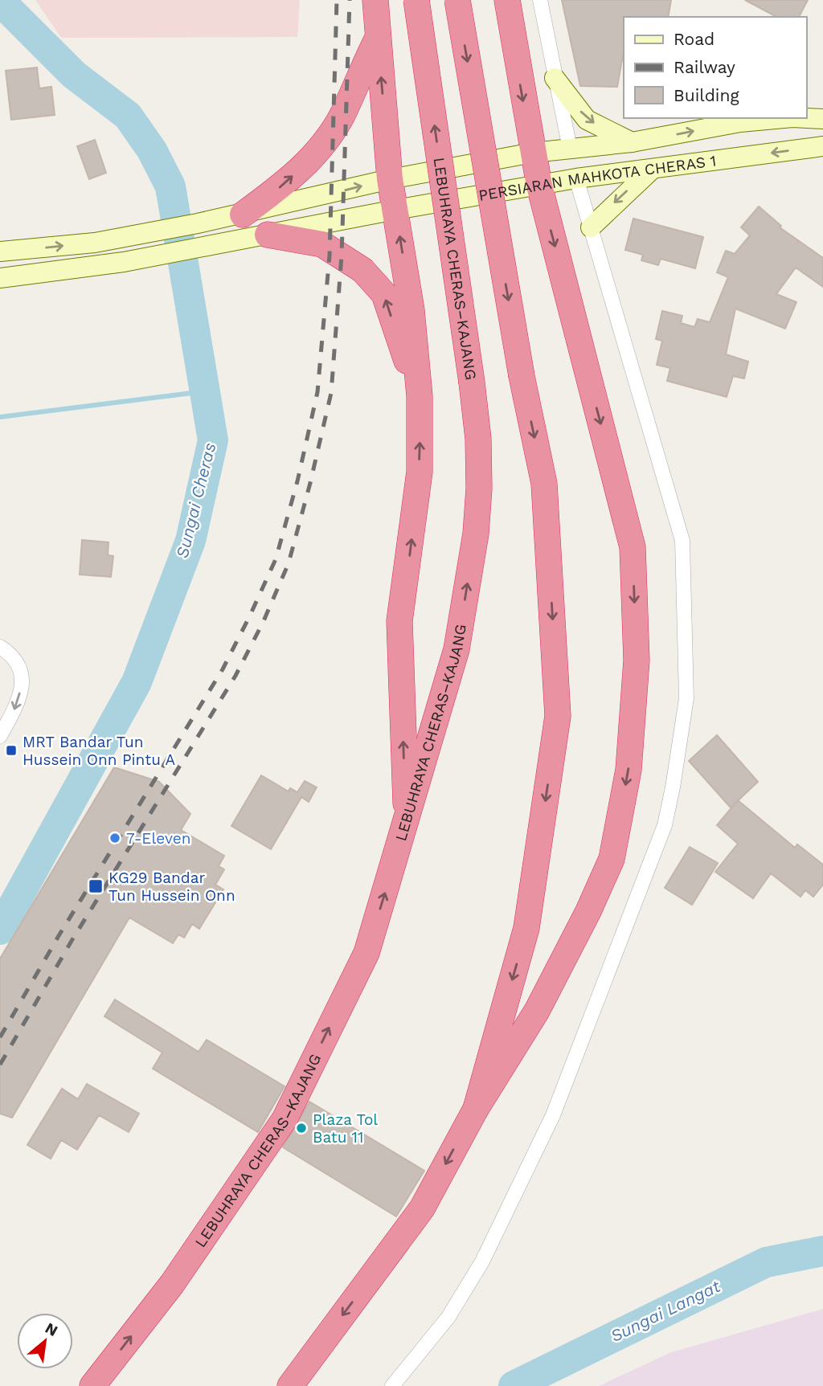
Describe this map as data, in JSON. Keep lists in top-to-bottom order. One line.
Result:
{"streets":{"highway":["LEBUHRAYA CHERAS–KAJANG"],"main road":["PERSIARAN MAHKOTA CHERAS 1"]},"water":["Sungai Cheras","Sungai Langat"],"places":{"transit":["MRT Bandar Tun Hussein Onn Pintu A","KG29 Bandar Tun Hussein Onn"],"other":["7-Eleven","Plaza Tol Batu 11"]},"legend":["Road","Railway","Building"],"north":"top right"}
